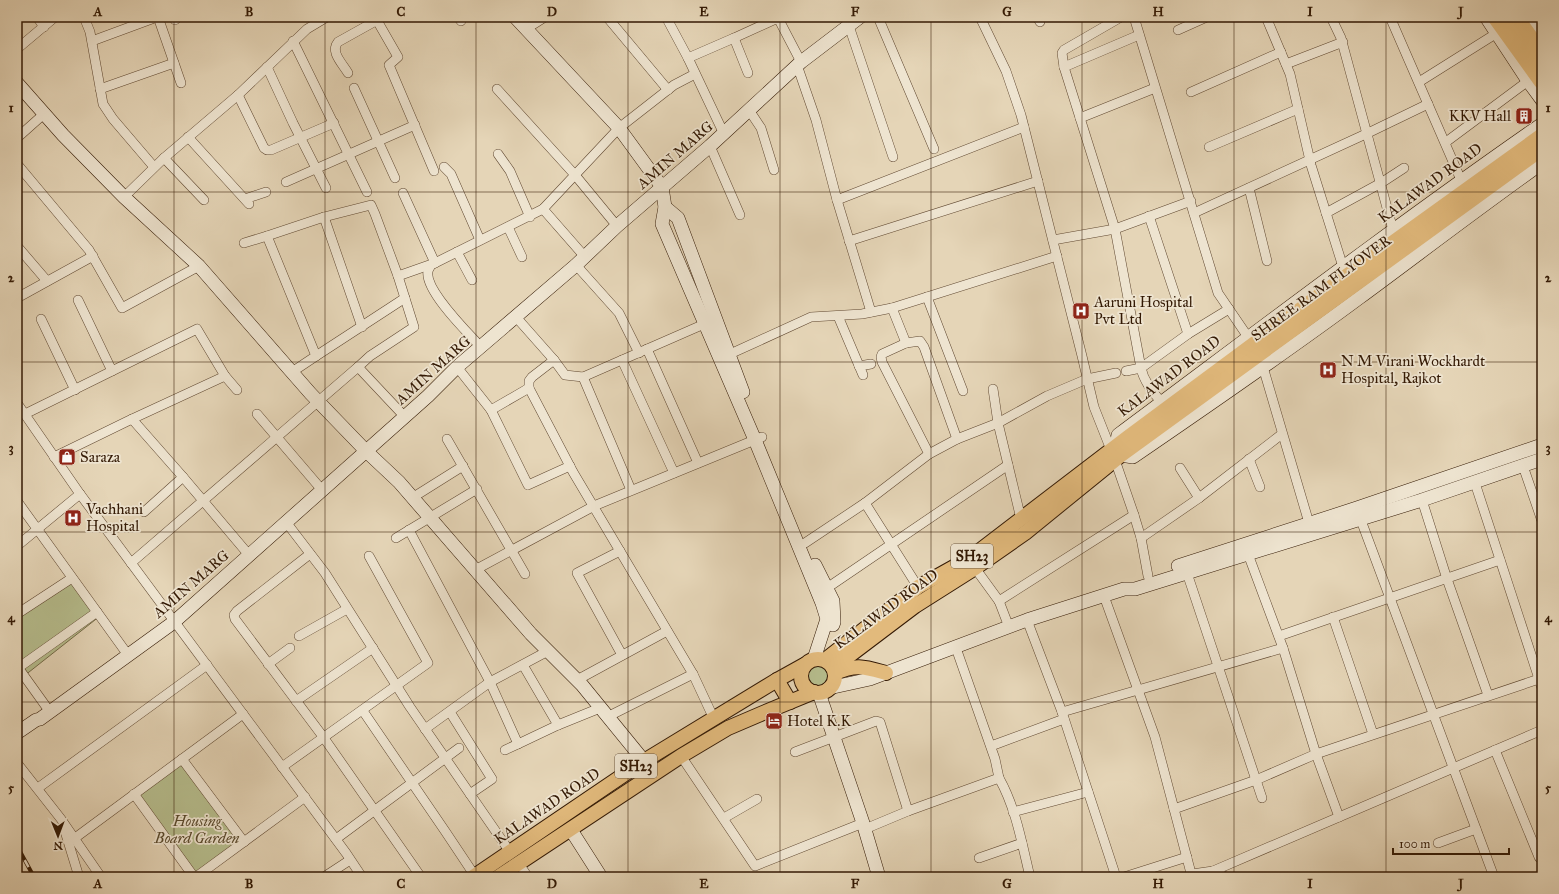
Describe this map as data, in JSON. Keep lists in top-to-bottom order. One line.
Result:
{"streets":{"main road":["KALAWAD ROAD","SHREE RAM FLYOVER","SH23"],"street":["AMIN MARG"]},"crossings":[["KALAWAD ROAD","SHREE RAM FLYOVER"]],"parks":["Housing Board Garden"],"places":{"building":["KKV Hall"],"hospital":["Aaruni Hospital Pvt Ltd","N M Virani Wockhardt Hospital, Rajkot","Vachhani Hospital"],"shop":["Saraza"],"hotel":["Hotel K.K"]},"scale_bar":"100 m","north":"bottom","grid":{"columns":["A","B","C","D","E","F","G","H","I","J"],"rows":["1","2","3","4","5"]}}
